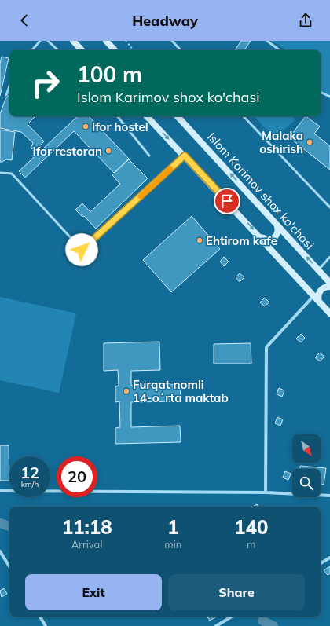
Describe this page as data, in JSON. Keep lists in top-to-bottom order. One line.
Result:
{"streets":{"main road":["Islom Karimov shox ko'chasi"]},"places":["Ifor hostel","Malaka oshirish","Ifor restoran","Ehtirom kafe","Furqat nomli 14-oʻrta maktab"],"north":"bottom right","page":{"header":"Headway","turn":["100 m","Islom Karimov shox ko'chasi"],"speed":"12 km/h","limit":"20","eta":["11:18","Arrival","1","min","140","m"],"buttons":["Exit","Share"]}}
